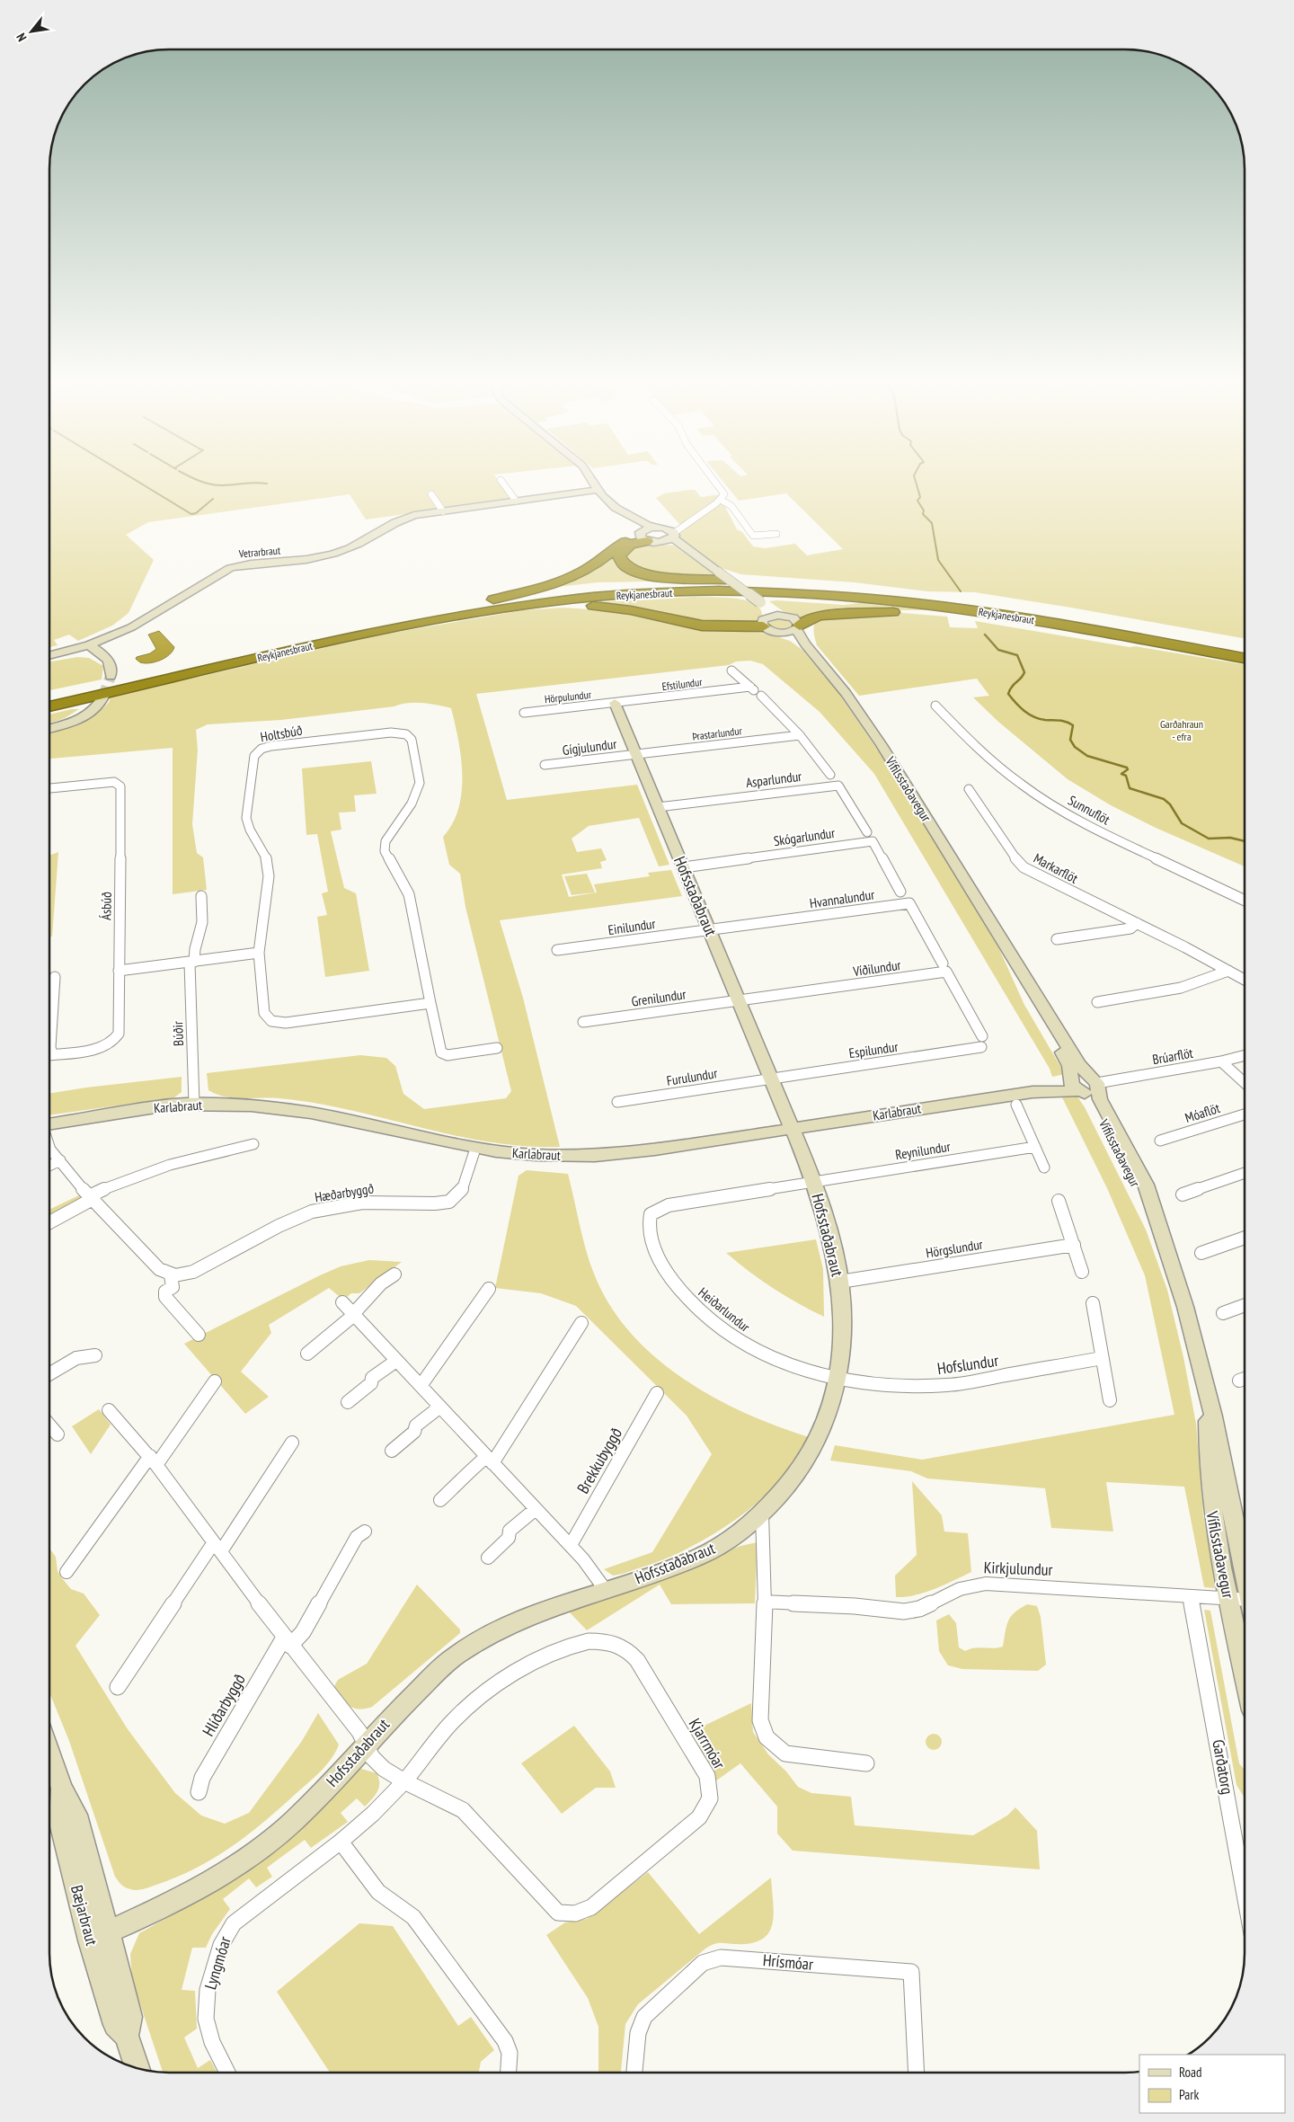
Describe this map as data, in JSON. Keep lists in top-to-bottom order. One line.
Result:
{"streets":{"highway":["Reykjanesbraut"],"street":["Vetrarbraut","Efstilundur","Hörpulundur","Holtsbúð","Þrastarlundur","Gígjulundur","Asparlundur","Vífilsstaðavegur","Sunnuflöt","Skógarlundur","Markarflöt","Hofsstaðabraut","Hvannalundur","Ásbúð","Einilundur","Víðilundur","Grenilundur","Búðir","Espilundur","Brúarflöt","Furulundur","Karlabraut","Móaflöt","Reynilundur","Hæðarbyggð","Hörgslundur","Heiðarlundur","Hofslundur","Brekkubyggð","Kirkjulundur","Hlíðarbyggð","Kjarrmóar","Garðatorg","Bæjarbraut","Hrísmóar","Lyngmóar"]},"crossings":[["Vetrarbraut","Vífilsstaðavegur"],["Efstilundur","Hörpulundur"],["Efstilundur","Hofsstaðabraut"],["Hörpulundur","Hofsstaðabraut"],["Þrastarlundur","Gígjulundur"],["Þrastarlundur","Hofsstaðabraut"],["Gígjulundur","Hofsstaðabraut"],["Asparlundur","Hofsstaðabraut"],["Vífilsstaðavegur","Brúarflöt"],["Vífilsstaðavegur","Karlabraut"],["Vífilsstaðavegur","Kirkjulundur"],["Skógarlundur","Hofsstaðabraut"],["Hofsstaðabraut","Hvannalundur"],["Hofsstaðabraut","Einilundur"],["Hofsstaðabraut","Víðilundur"],["Hofsstaðabraut","Grenilundur"],["Hofsstaðabraut","Espilundur"],["Hofsstaðabraut","Furulundur"],["Hofsstaðabraut","Karlabraut"],["Hofsstaðabraut","Reynilundur"],["Hofsstaðabraut","Hörgslundur"],["Hofsstaðabraut","Heiðarlundur"],["Hofsstaðabraut","Hofslundur"],["Hofsstaðabraut","Kjarrmóar"],["Hofsstaðabraut","Bæjarbraut"],["Hvannalundur","Einilundur"],["Víðilundur","Grenilundur"],["Búðir","Karlabraut"],["Espilundur","Furulundur"],["Karlabraut","Hæðarbyggð"],["Reynilundur","Heiðarlundur"],["Heiðarlundur","Hofslundur"],["Kirkjulundur","Garðatorg"],["Kjarrmóar","Lyngmóar"]],"parks":["Garðahraun - efra"],"legend":["Road","Park"],"north":"bottom left"}
